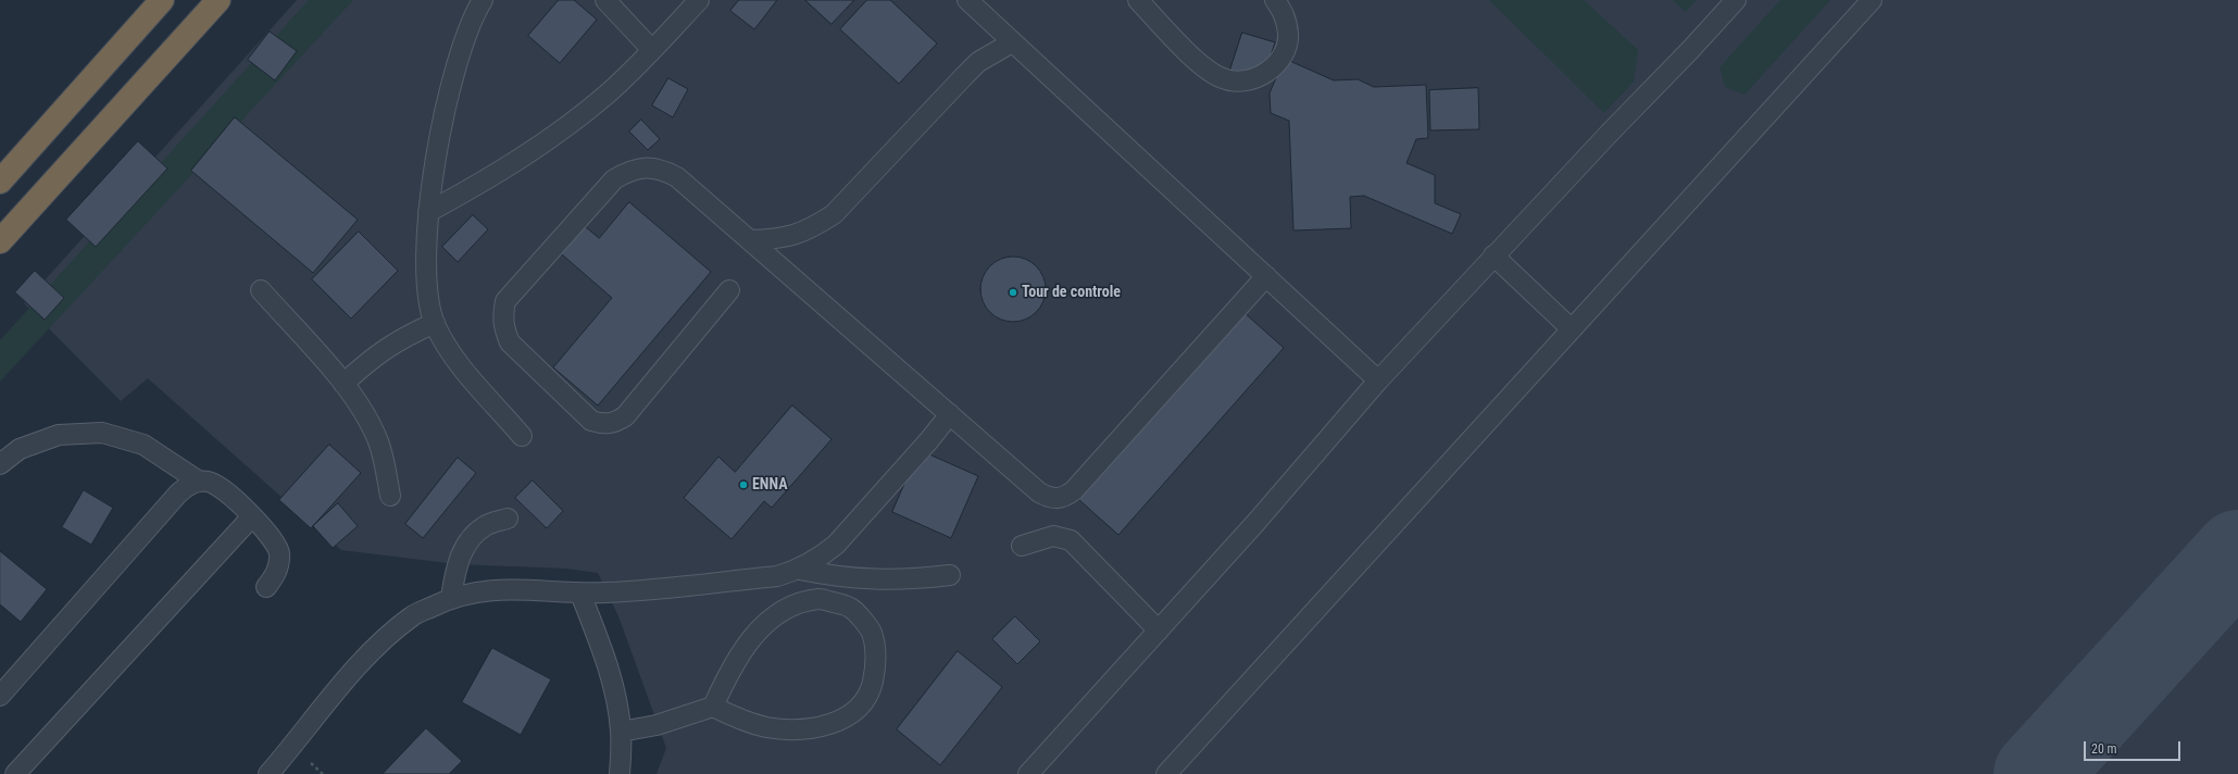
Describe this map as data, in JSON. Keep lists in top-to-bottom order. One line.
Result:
{"places":["Tour de controle","ENNA"],"scale_bar":"20 m"}
